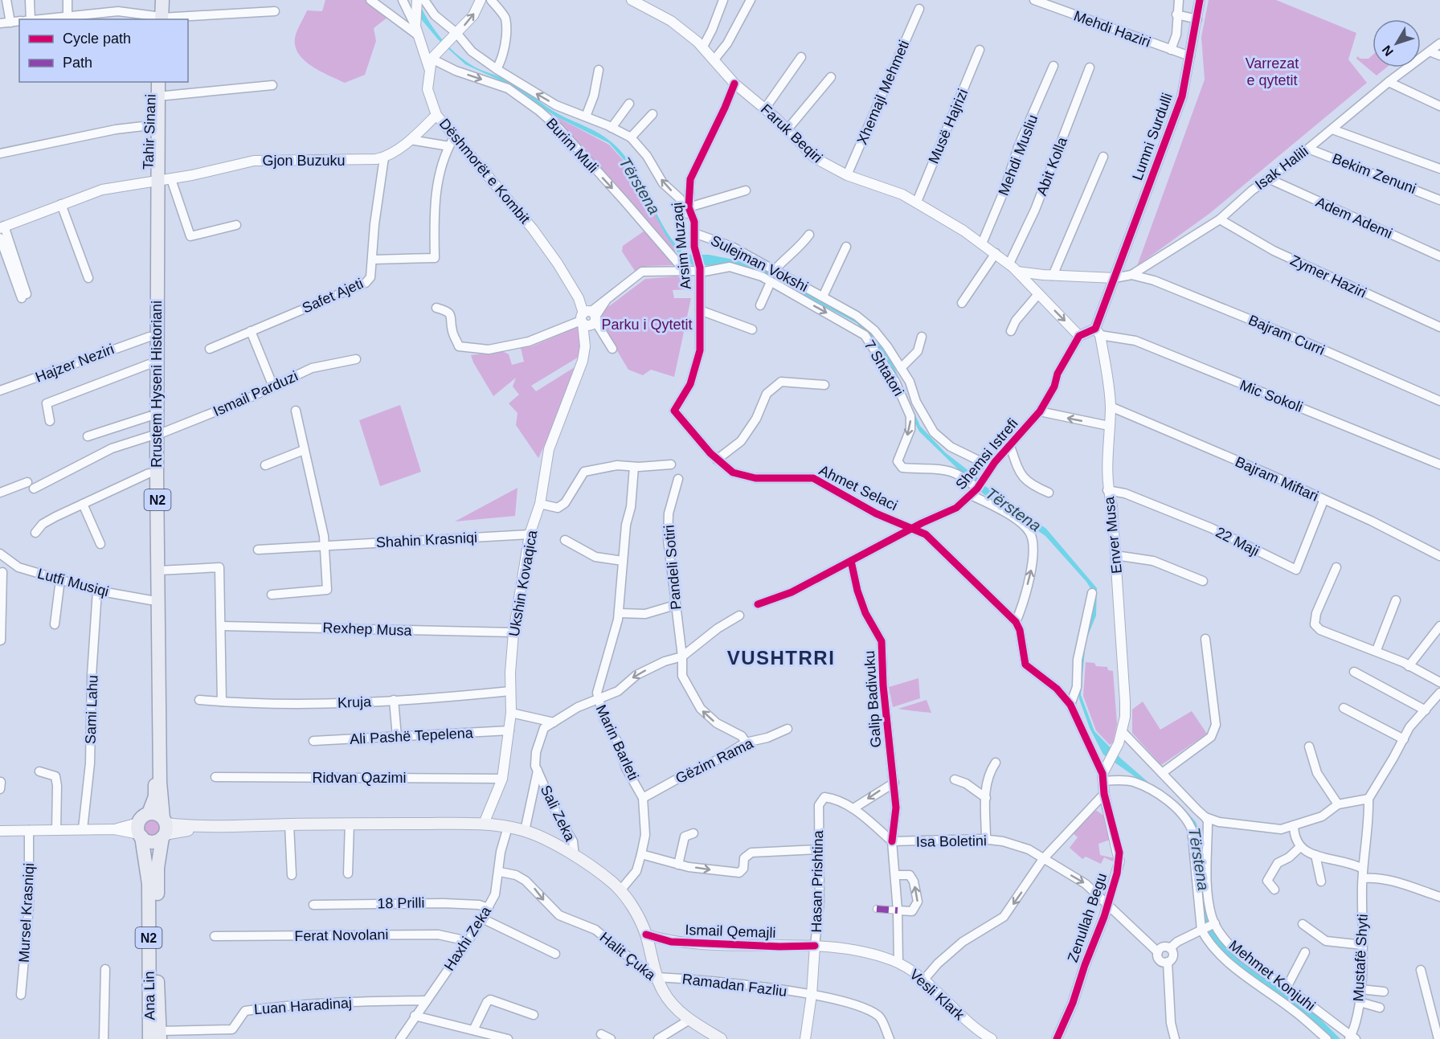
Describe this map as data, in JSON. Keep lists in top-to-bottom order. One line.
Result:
{"streets":{"main road":["Tahir Sinani","Rrustem Hyseni Historiani","N2","Ana Lin"],"street":["Mehdi Haziri","Xhemajl Mehmeti","Musë Hajrizi","Faruk Beqiri","Lumni Surdulli","Burim Muli","Mehdi Musliu","Gjon Buzuku","Abit Kolla","Isak Halili","Dëshmorët e Kombit","Bekim Zenuni","Adem Ademi","Arsim Muzaqi","Sulejman Vokshi","Zymer Haziri","Safet Ajeti","Bajram Curri","Hajzer Neziri","7 Shtatori","Ismail Parduzi","Mic Sokoli","Shemsi Istrefi","Bajram Miftari","Ahmet Selaci","Enver Musa","Shahin Krasniqi","22 Maji","Pandeli Sotiri","Lutfi Musiqi","Ukshin Kovaqica","Rexhep Musa","Galip Badivuku","Kruja","Sami Lahu","Ali Pashë Tepelena","Marin Barleti","Gëzim Rama","Ridvan Qazimi","Sali Zeka","Isa Boletini","Hasan Prishtina","18 Prilli","Mursel Krasniqi","Zenullah Begu","Ismail Qemajli","Ferat Novolani","Haxhi Zeka","Halit Çuka","Mustafë Shyti","Mehmet Konjuhi","Ramadan Fazliu","Vesli Klark","Luan Haradinaj"]},"crossings":[["Mehdi Haziri","Lumni Surdulli"],["Xhemajl Mehmeti","Faruk Beqiri"],["Musë Hajrizi","Faruk Beqiri"],["Tahir Sinani","Gjon Buzuku"],["Tahir Sinani","Rrustem Hyseni Historiani"],["Faruk Beqiri","Mehdi Musliu"],["Faruk Beqiri","Abit Kolla"],["Faruk Beqiri","Arsim Muzaqi"],["Faruk Beqiri","Shemsi Istrefi"],["Lumni Surdulli","Isak Halili"],["Burim Muli","7 Shtatori"],["Gjon Buzuku","Safet Ajeti"],["Gjon Buzuku","Rrustem Hyseni Historiani"],["Isak Halili","Bekim Zenuni"],["Isak Halili","Adem Ademi"],["Isak Halili","Zymer Haziri"],["Isak Halili","Bajram Curri"],["Dëshmorët e Kombit","7 Shtatori"],["Dëshmorët e Kombit","Ukshin Kovaqica"],["Arsim Muzaqi","Sulejman Vokshi"],["Arsim Muzaqi","7 Shtatori"],["Arsim Muzaqi","Ahmet Selaci"],["Sulejman Vokshi","Shemsi Istrefi"],["Hajzer Neziri","Rrustem Hyseni Historiani"],["7 Shtatori","Shemsi Istrefi"],["7 Shtatori","Ukshin Kovaqica"],["Rrustem Hyseni Historiani","Ismail Parduzi"],["Rrustem Hyseni Historiani","Lutfi Musiqi"],["Rrustem Hyseni Historiani","Ana Lin"],["Mic Sokoli","Enver Musa"],["Shemsi Istrefi","Ahmet Selaci"],["Shemsi Istrefi","Galip Badivuku"],["Bajram Miftari","Enver Musa"],["Bajram Miftari","22 Maji"],["Enver Musa","22 Maji"],["Enver Musa","Zenullah Begu"],["Shahin Krasniqi","Ukshin Kovaqica"],["Pandeli Sotiri","Gëzim Rama"],["Pandeli Sotiri","Sali Zeka"],["Lutfi Musiqi","Sami Lahu"],["Ukshin Kovaqica","Rexhep Musa"],["Ukshin Kovaqica","Kruja"],["Ukshin Kovaqica","Ali Pashë Tepelena"],["Ukshin Kovaqica","Ridvan Qazimi"],["Galip Badivuku","Isa Boletini"],["Galip Badivuku","Hasan Prishtina"],["Marin Barleti","Gëzim Rama"],["Marin Barleti","Sali Zeka"],["Isa Boletini","Hasan Prishtina"],["Isa Boletini","Zenullah Begu"],["Hasan Prishtina","Ismail Qemajli"],["Hasan Prishtina","Vesli Klark"],["18 Prilli","Haxhi Zeka"],["Ferat Novolani","Haxhi Zeka"],["Haxhi Zeka","Halit Çuka"],["Haxhi Zeka","Luan Haradinaj"],["Halit Çuka","Ramadan Fazliu"],["Mustafë Shyti","Mehmet Konjuhi"],["Ana Lin","Luan Haradinaj"]],"one_way":["7 Shtatori","Pandeli Sotiri"],"districts":["VUSHTRRI"],"water":["Tërstena"],"parks":["Varrezat e qytetit","Parku i Qytetit"],"legend":["Cycle path","Path"],"north":"bottom left"}
